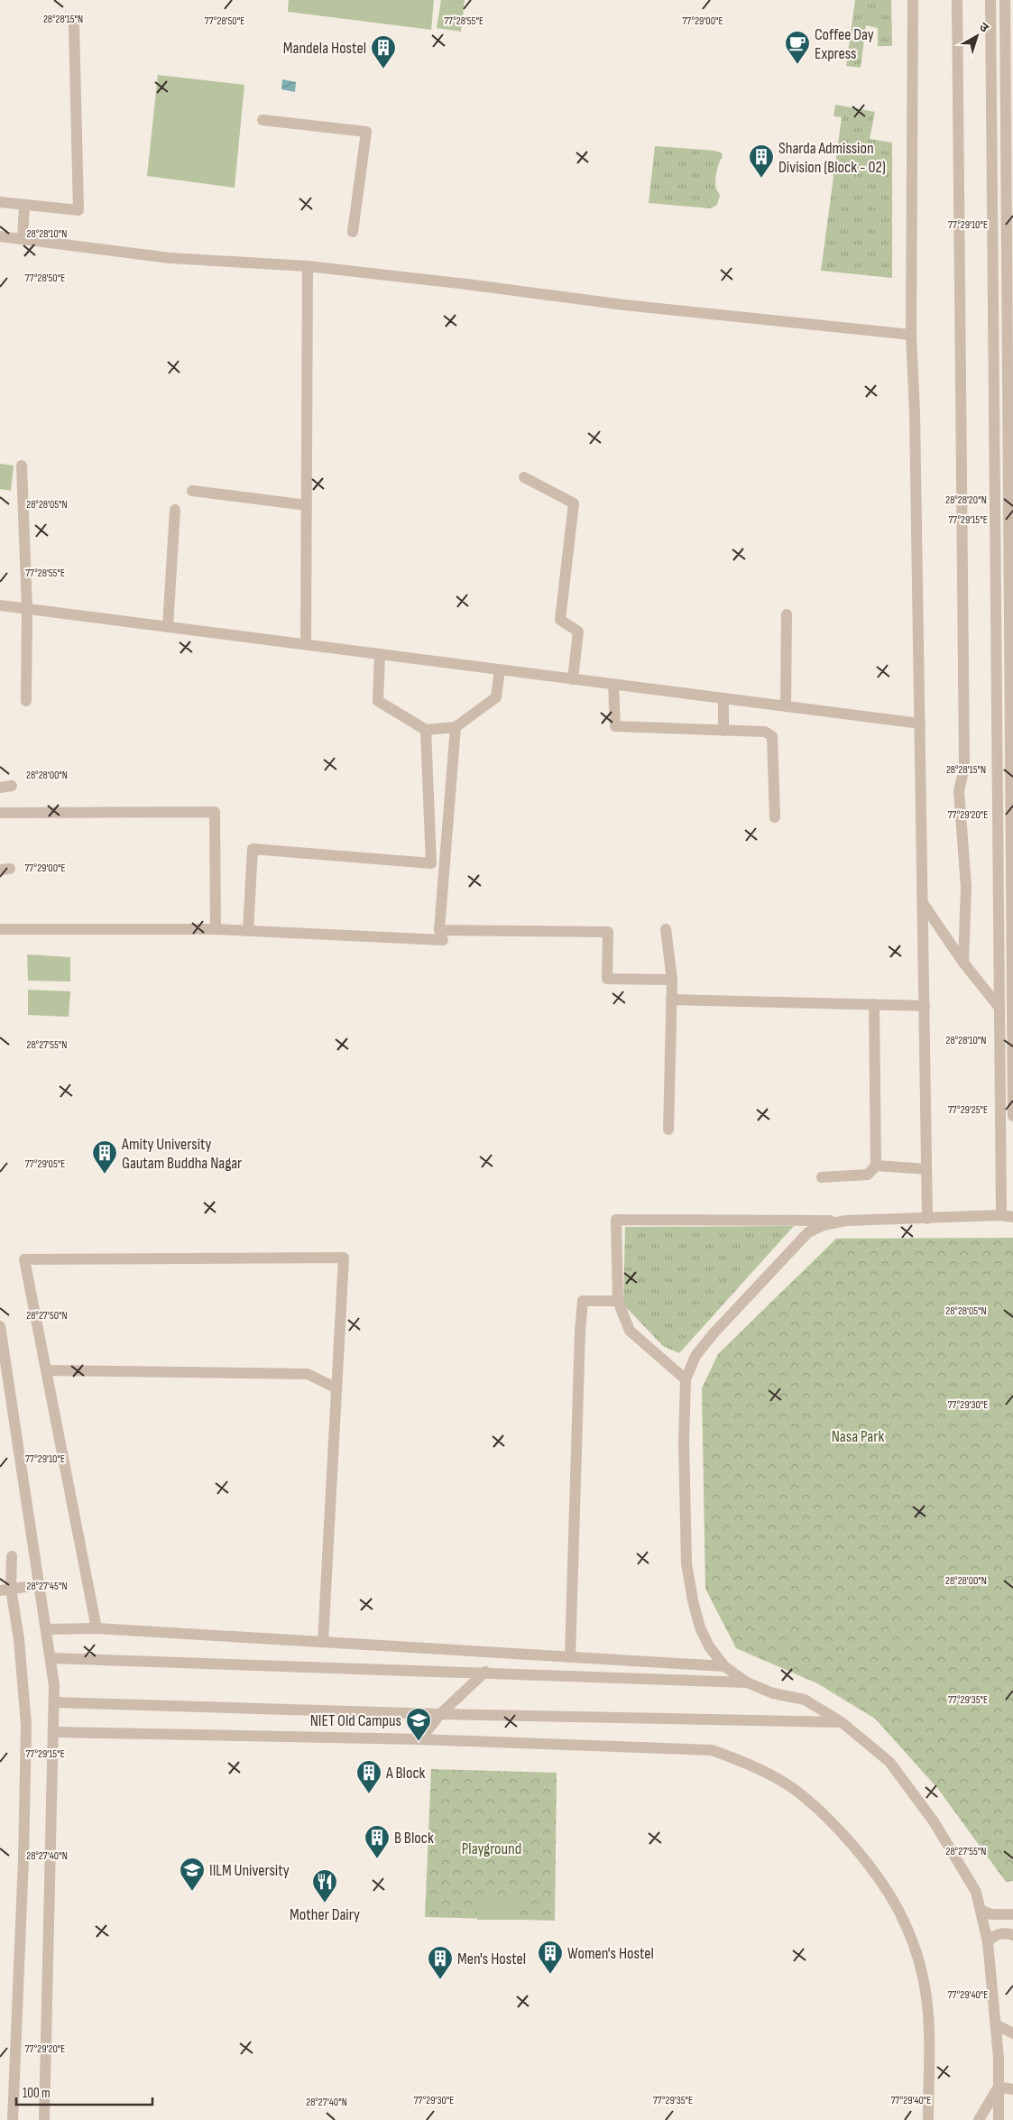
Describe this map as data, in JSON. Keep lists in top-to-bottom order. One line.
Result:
{"parks":["Nasa Park","Playground"],"places":{"cafe":["Coffee Day Express"],"building":["Mandela Hostel","Sharda Admission Division (Block - 02)","Amity University Gautam Buddha Nagar","A Block","B Block","Women's Hostel","Men's Hostel"],"school or university":["NIET Old Campus","IILM University"],"restaurant":["Mother Dairy"]},"scale_bar":"100 m","north":"top right","coordinates":["28°28'15\"N","77°28'50\"E","77°29'00\"E","77°28'55\"E","77°29'10\"E","28°28'10\"N","28°28'20\"N","28°28'05\"N","77°29'15\"E","28°28'00\"N","77°29'20\"E","28°27'55\"N","77°29'25\"E","77°29'05\"E","28°27'50\"N","77°29'30\"E","28°27'45\"N","77°29'35\"E","28°27'40\"N","77°29'40\"E"]}
